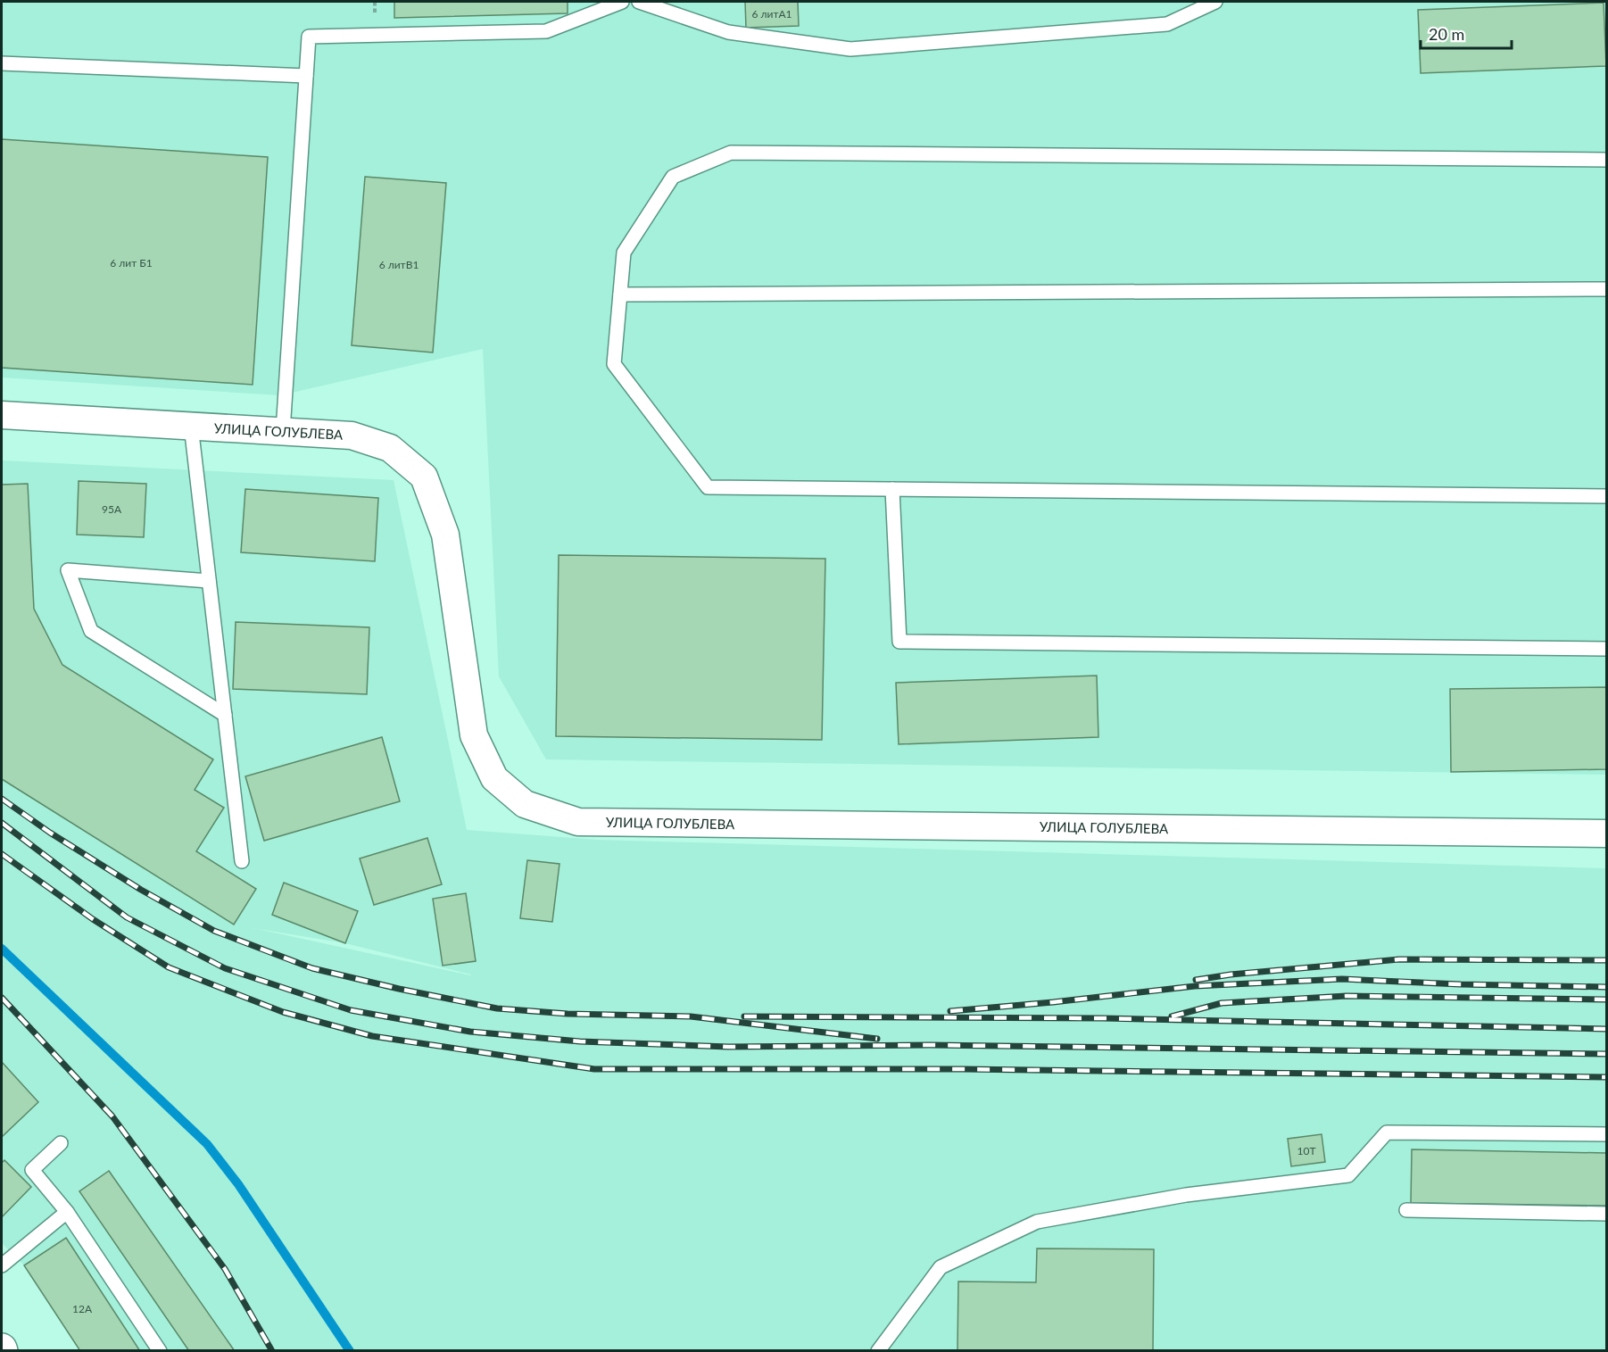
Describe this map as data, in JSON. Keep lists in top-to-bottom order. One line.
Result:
{"streets":{"street":["УЛИЦА ГОЛУБЛЕВА"]},"house_numbers":["6 литА1","6 лит Б1","6 литВ1","95А","10Т","12А"],"scale_bar":"20 m"}
